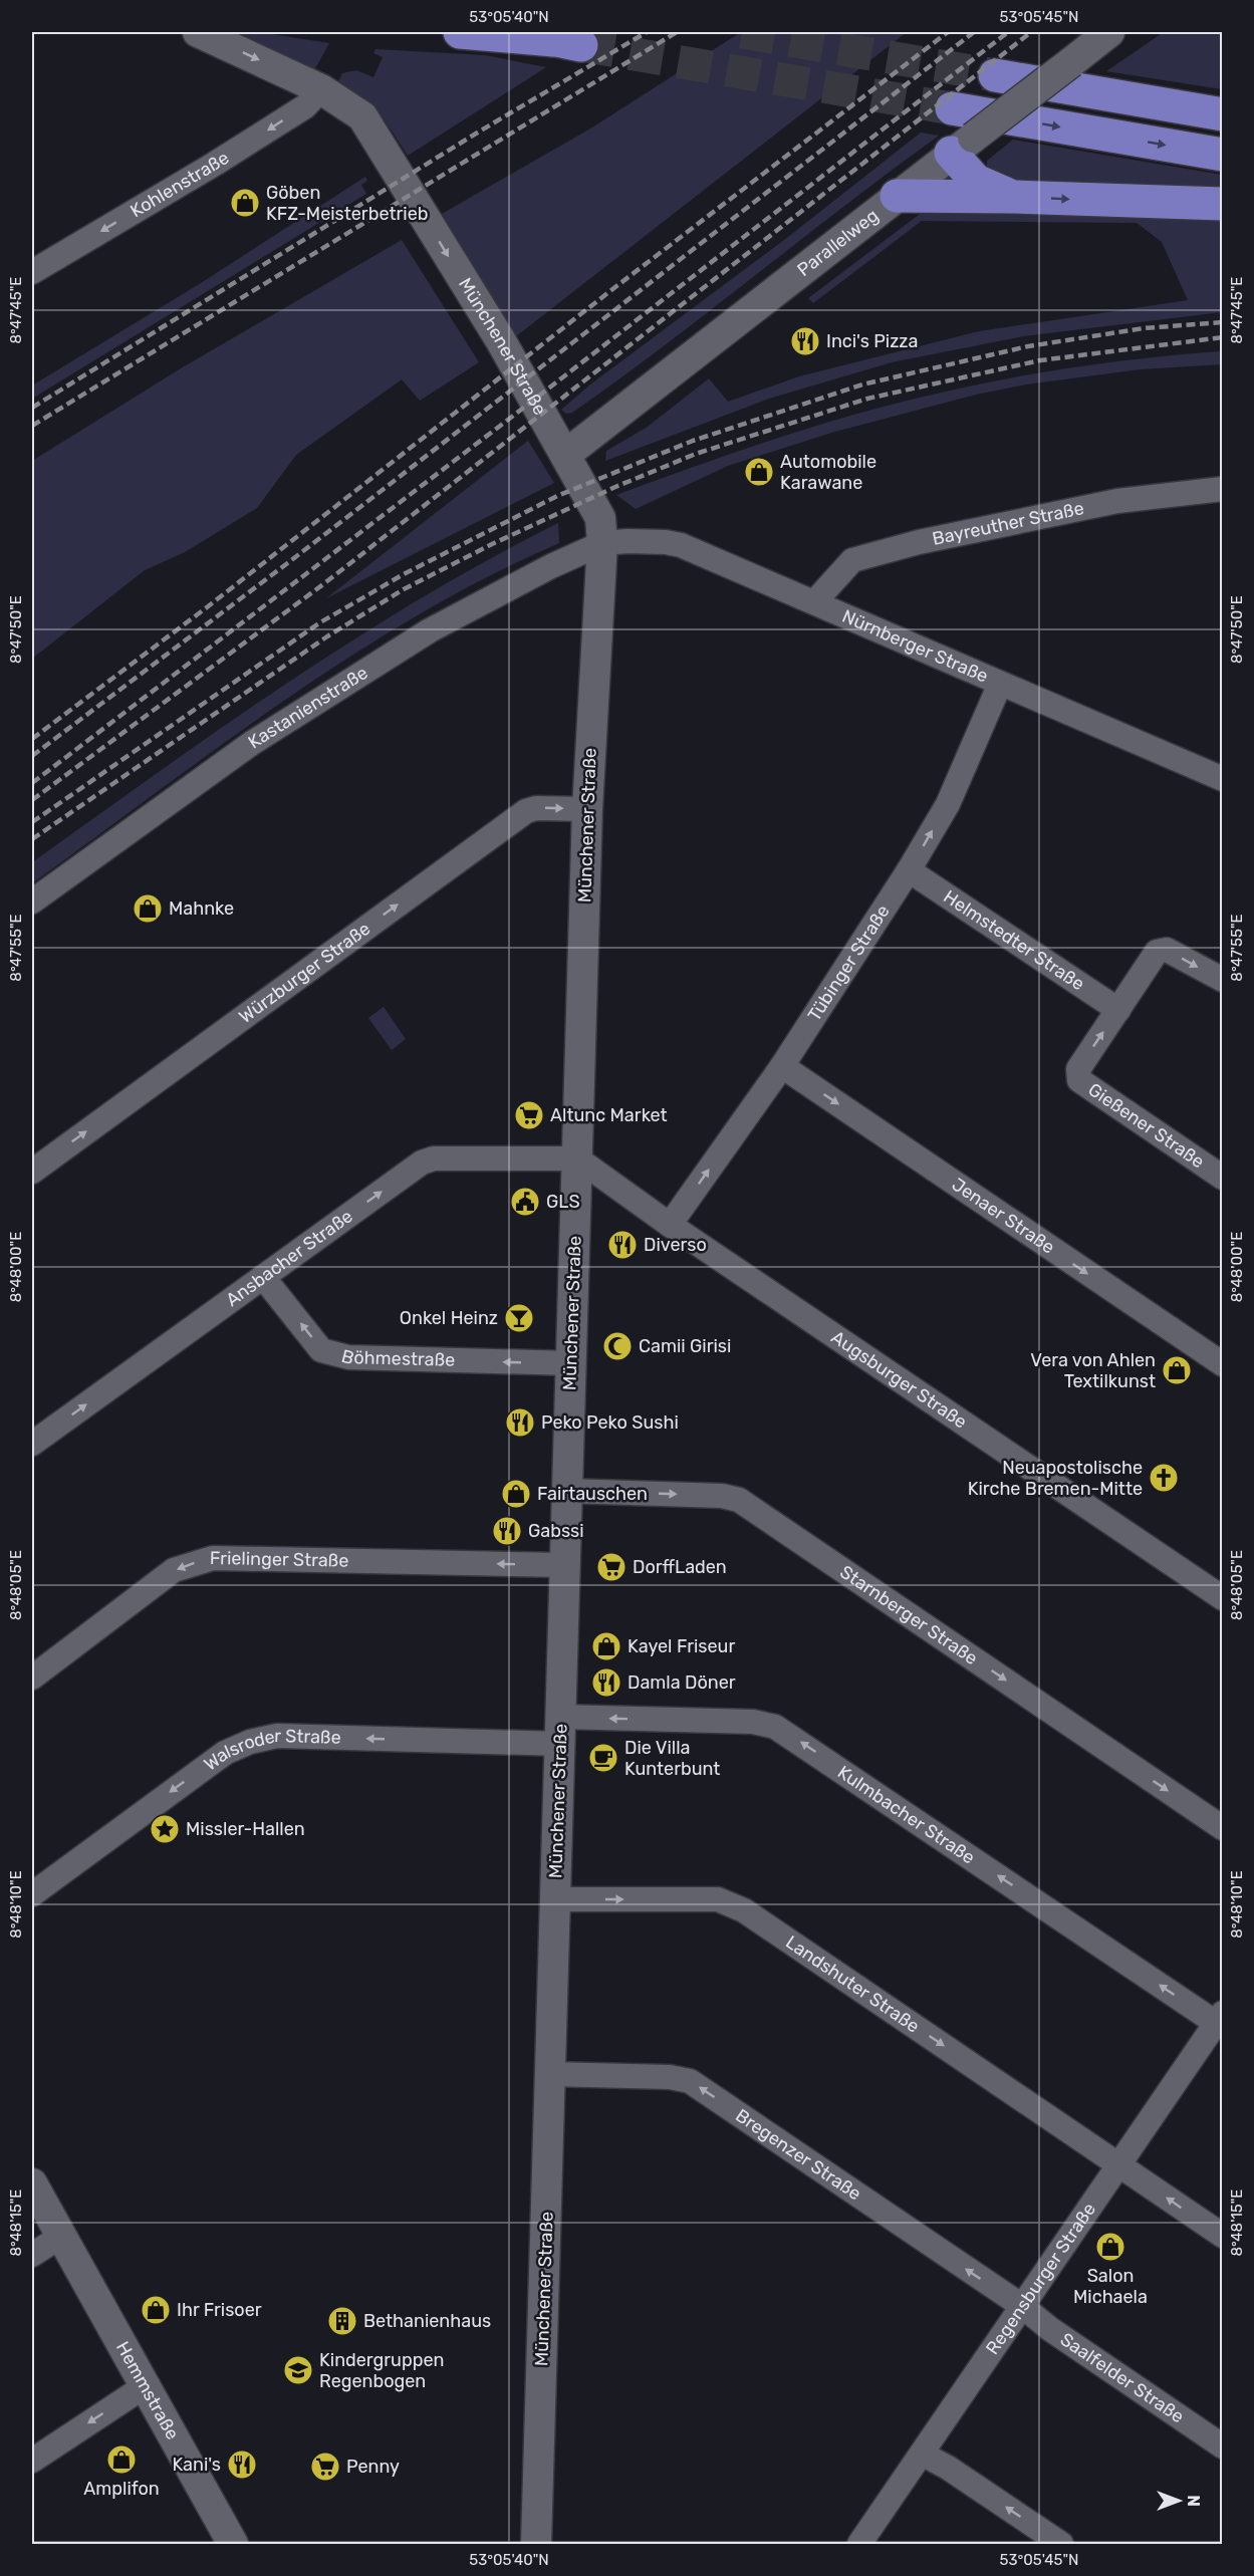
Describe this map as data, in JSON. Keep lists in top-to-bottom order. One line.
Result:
{"streets":{"street":["Kohlenstraße","Parallelweg","Münchener Straße","Bayreuther Straße","Nürnberger Straße","Kastanienstraße","Helmstedter Straße","Tübinger Straße","Würzburger Straße","Gießener Straße","Jenaer Straße","Ansbacher Straße","Böhmestraße","Augsburger Straße","Frielinger Straße","Starnberger Straße","Walsroder Straße","Kulmbacher Straße","Landshuter Straße","Bregenzer Straße","Regensburger Straße","Saalfelder Straße","Hemmstraße"]},"crossings":[["Kohlenstraße","Münchener Straße"],["Parallelweg","Münchener Straße"],["Münchener Straße","Nürnberger Straße"],["Münchener Straße","Kastanienstraße"],["Münchener Straße","Würzburger Straße"],["Münchener Straße","Ansbacher Straße"],["Münchener Straße","Böhmestraße"],["Münchener Straße","Augsburger Straße"],["Münchener Straße","Frielinger Straße"],["Münchener Straße","Starnberger Straße"],["Münchener Straße","Walsroder Straße"],["Münchener Straße","Kulmbacher Straße"],["Münchener Straße","Landshuter Straße"],["Münchener Straße","Bregenzer Straße"],["Bayreuther Straße","Nürnberger Straße"],["Nürnberger Straße","Kastanienstraße"],["Nürnberger Straße","Tübinger Straße"],["Helmstedter Straße","Tübinger Straße"],["Helmstedter Straße","Gießener Straße"],["Tübinger Straße","Jenaer Straße"],["Tübinger Straße","Augsburger Straße"],["Ansbacher Straße","Böhmestraße"],["Ansbacher Straße","Augsburger Straße"],["Walsroder Straße","Kulmbacher Straße"],["Kulmbacher Straße","Regensburger Straße"],["Landshuter Straße","Regensburger Straße"],["Bregenzer Straße","Regensburger Straße"],["Bregenzer Straße","Saalfelder Straße"],["Regensburger Straße","Saalfelder Straße"]],"one_way":["Kohlenstraße","Tübinger Straße","Würzburger Straße","Jenaer Straße","Ansbacher Straße","Böhmestraße","Frielinger Straße","Starnberger Straße","Walsroder Straße","Kulmbacher Straße","Bregenzer Straße"],"places":{"shop":["Göben KFZ-Meisterbetrieb","Automobile Karawane","Mahnke","Vera von Ahlen Textilkunst","Fairtauschen","Kayel Friseur","Salon Michaela","Ihr Frisoer","Amplifon"],"restaurant":["Inci's Pizza","Diverso","Peko Peko Sushi","Gabssi","Damla Döner","Kani's"],"supermarket":["Altunc Market","DorffLaden","Penny"],"public building":["GLS"],"bar":["Onkel Heinz"],"mosque":["Camii Girisi"],"church":["Neuapostolische Kirche Bremen-Mitte"],"cafe":["Die Villa Kunterbunt"],"place":["Missler-Hallen"],"building":["Bethanienhaus"],"school or university":["Kindergruppen Regenbogen"]},"north":"right","coordinates":["53°05'40\"N","53°05'45\"N","8°47'45\"E","8°47'50\"E","8°47'55\"E","8°48'00\"E","8°48'05\"E","8°48'10\"E","8°48'15\"E"]}
